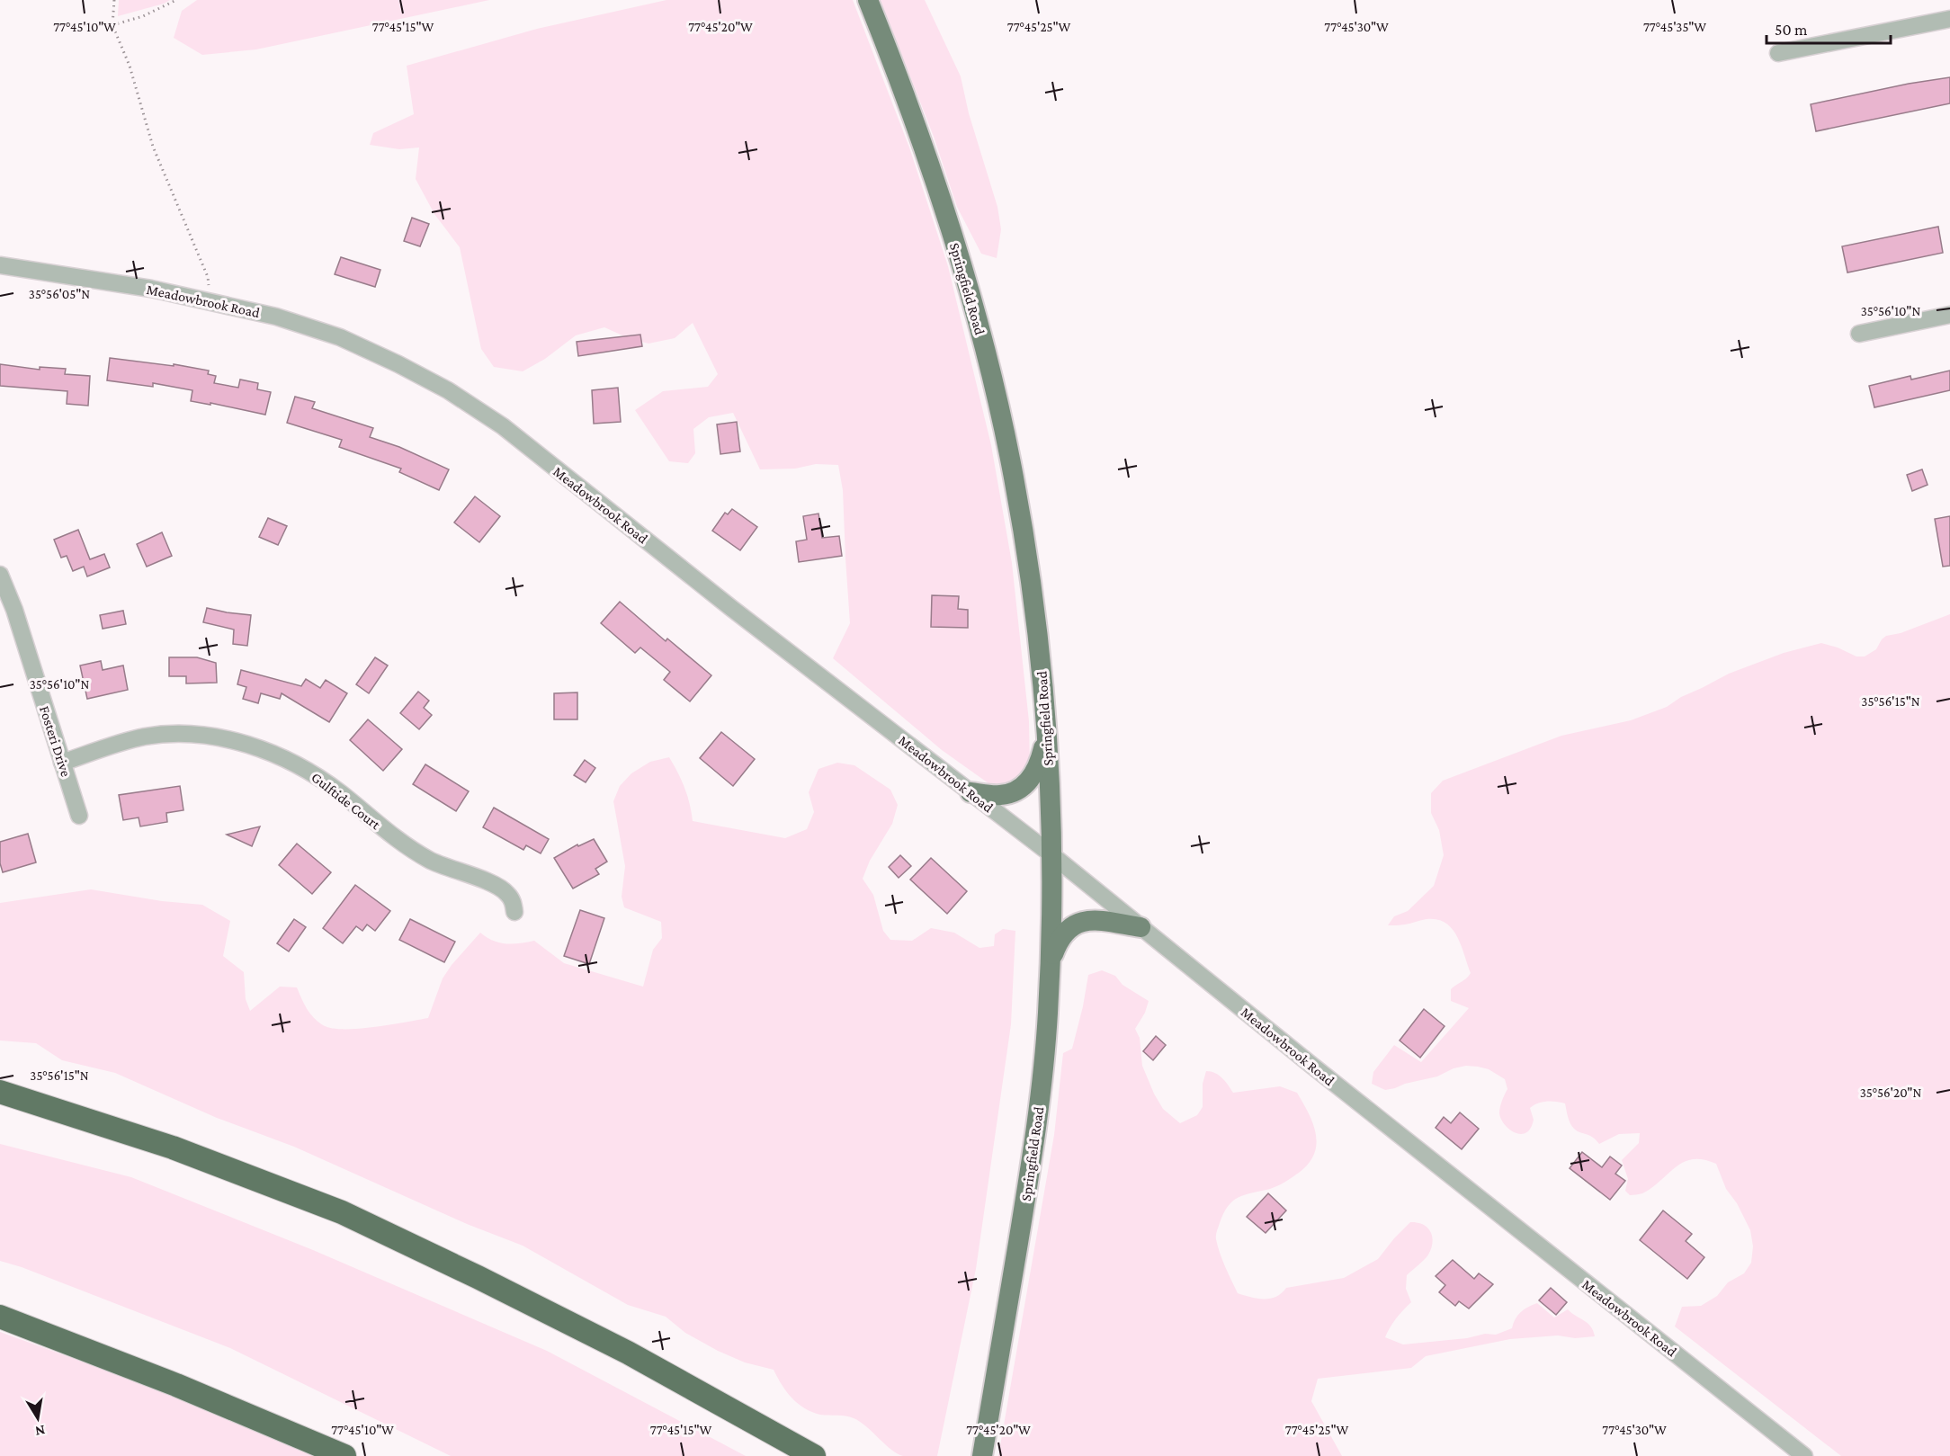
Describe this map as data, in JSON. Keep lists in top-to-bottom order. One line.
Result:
{"streets":{"main road":["Springfield Road"],"street":["Meadowbrook Road","Fosteri Drive","Gulftide Court"]},"crossings":[["Springfield Road","Meadowbrook Road"],["Fosteri Drive","Gulftide Court"]],"scale_bar":"50 m","north":"bottom","coordinates":["77°45'10\"W","77°45'15\"W","77°45'20\"W","77°45'25\"W","77°45'30\"W","77°45'35\"W","35°56'05\"N","35°56'10\"N","35°56'15\"N","35°56'20\"N"]}
